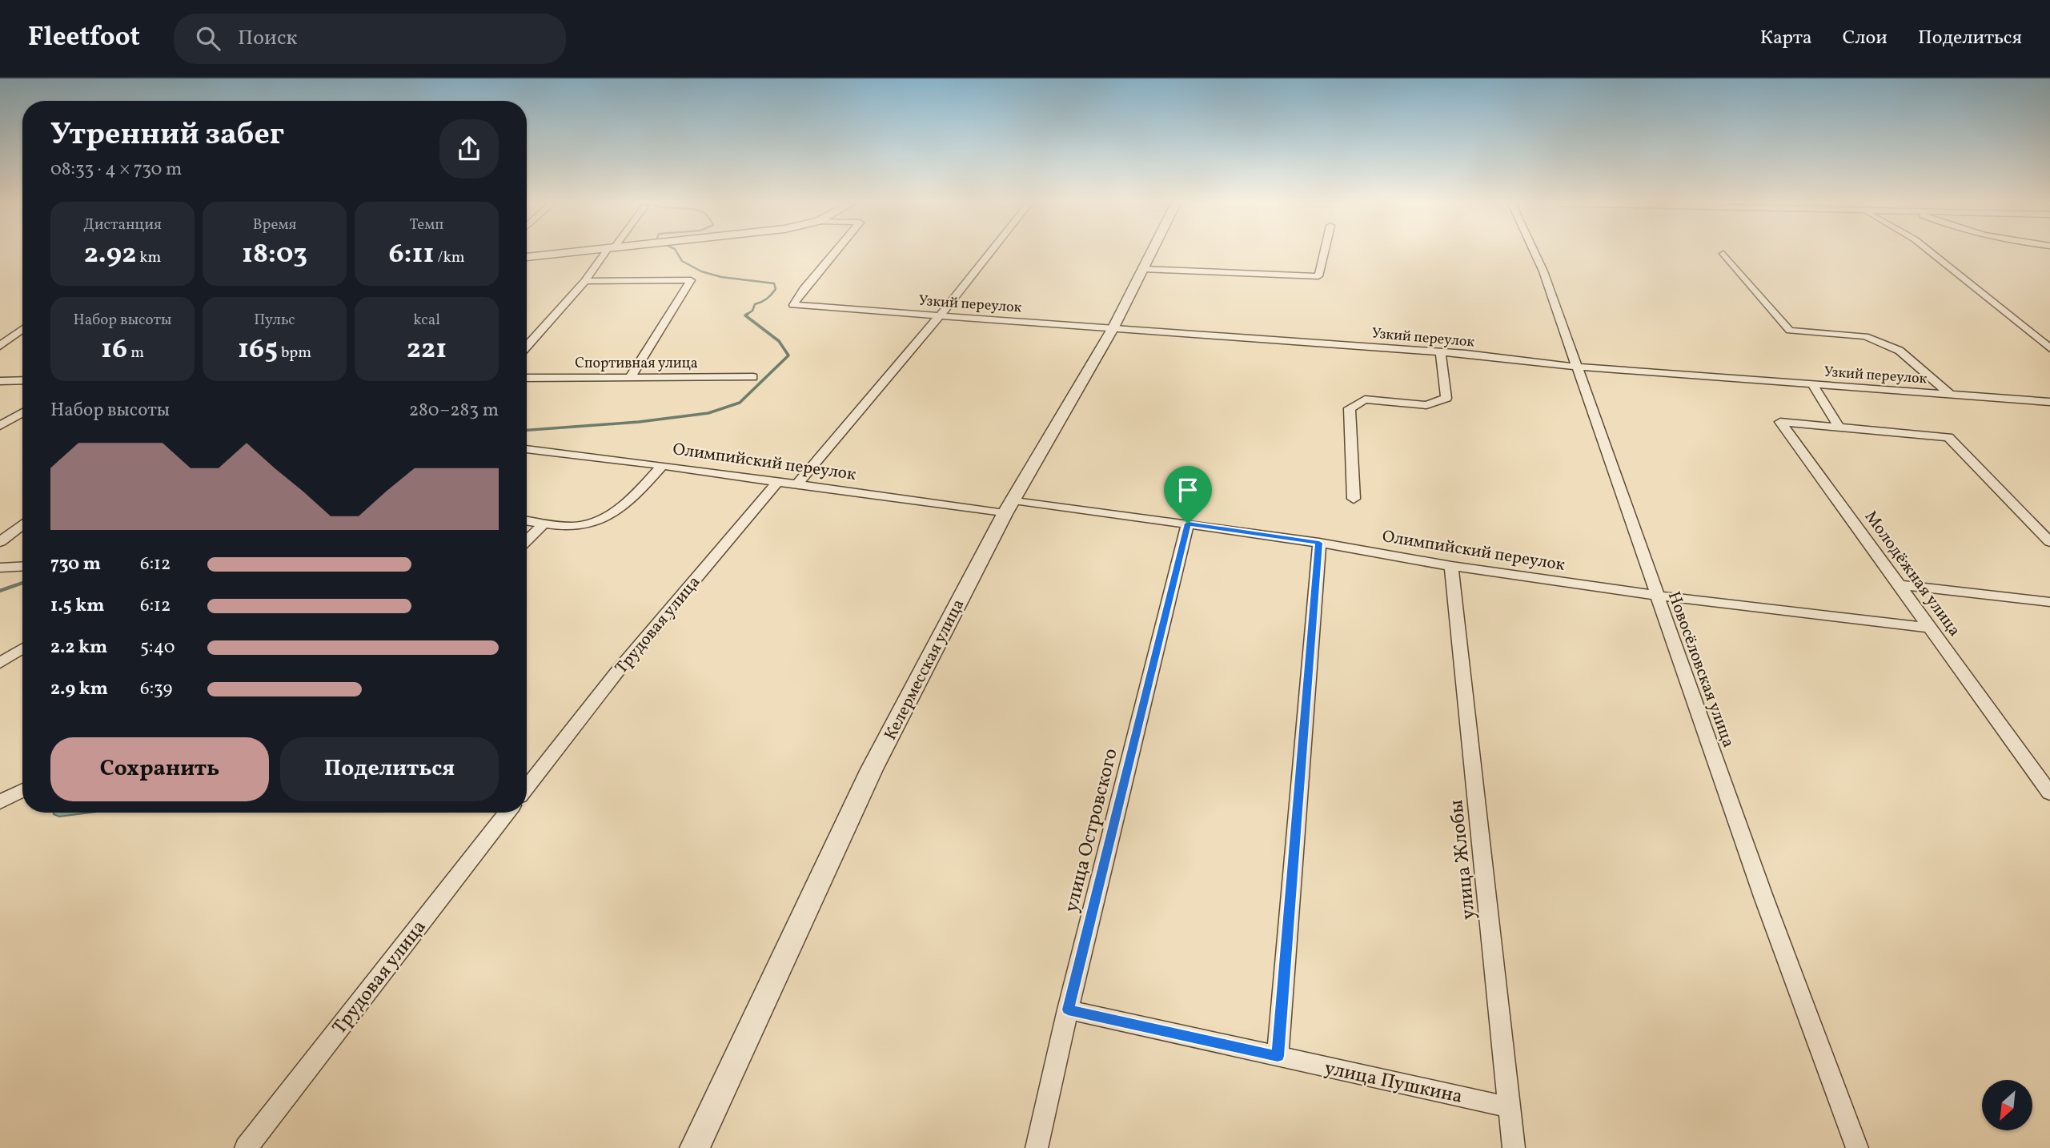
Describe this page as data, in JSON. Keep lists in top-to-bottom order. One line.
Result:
{"streets":{"street":["Узкий переулок","Спортивная улица","Олимпийский переулок","Молодёжная улица","Трудовая улица","Келермесская улица","Новосёловская улица","улица Островского","улица Жлобы","улица Пушкина"]},"crossings":[["Узкий переулок","Келермесская улица"],["Узкий переулок","Новосёловская улица"],["Олимпийский переулок","Молодёжная улица"],["Олимпийский переулок","Трудовая улица"],["Олимпийский переулок","Келермесская улица"],["Олимпийский переулок","Новосёловская улица"],["Олимпийский переулок","улица Островского"],["Олимпийский переулок","улица Жлобы"],["улица Островского","улица Пушкина"],["улица Жлобы","улица Пушкина"]],"north":"bottom left","page":{"header":"Fleetfoot","search":"Поиск","nav":["Карта","Слои","Поделиться"],"heading":["Утренний забег","08:33 · 4 × 730 m"],"stats":[["Дистанция","2.92 km"],["Время","18:03"],["Темп","6:11 /km"],["Набор высоты","16 m"],["Пульс","165 bpm"],["kcal","221"]],"chart":["Набор высоты","280–283 m"],"list":[{"name":"730 m","note":"6:12"},{"name":"1.5 km","note":"6:12"},{"name":"2.2 km","note":"5:40"},{"name":"2.9 km","note":"6:39"}],"buttons":["Сохранить","Поделиться"]}}
